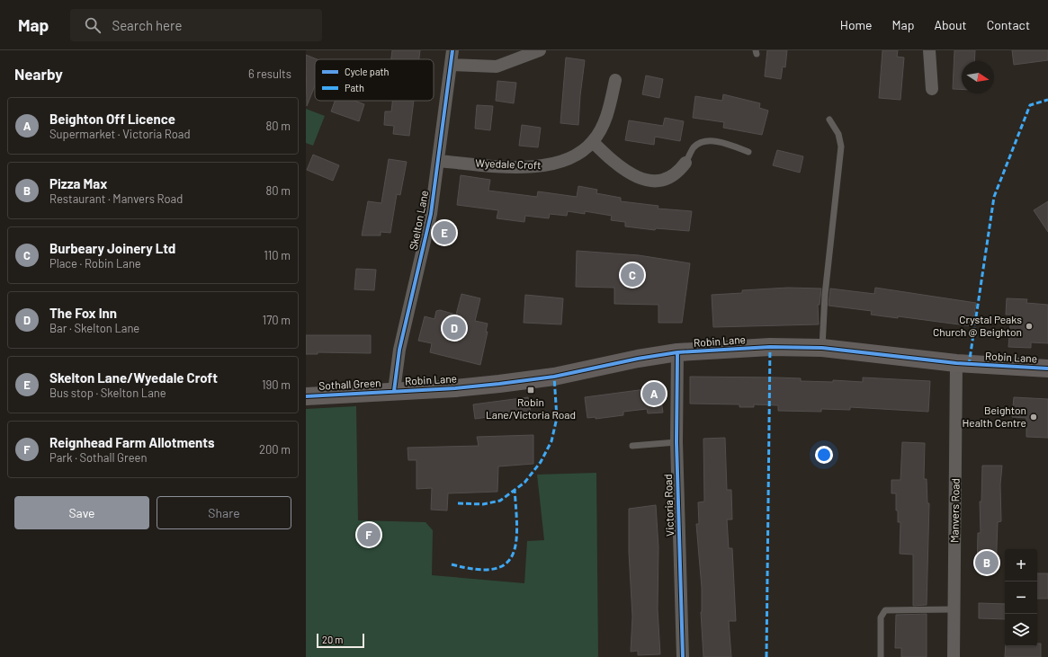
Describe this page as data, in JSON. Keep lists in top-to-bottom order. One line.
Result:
{"streets":{"street":["Wyedale Croft","Skelton Lane","Robin Lane","Sothall Green","Victoria Road","Manvers Road"]},"crossings":[["Wyedale Croft","Skelton Lane"],["Skelton Lane","Robin Lane"],["Skelton Lane","Sothall Green"],["Robin Lane","Sothall Green"],["Robin Lane","Victoria Road"],["Robin Lane","Manvers Road"]],"places":{"other":["Crystal Peaks Church @ Beighton","Beighton Health Centre"],"transit":["Robin Lane/Victoria Road"]},"legend":["Cycle path","Path"],"scale_bar":"20 m","north":"right","page":{"header":"Map","search":"Search here","nav":["Home","Map","About","Contact"],"heading":["Nearby","6 results"],"list":[{"mark":"A","name":"Beighton Off Licence","note":"Supermarket · Victoria Road","value":"80 m"},{"mark":"B","name":"Pizza Max","note":"Restaurant · Manvers Road","value":"80 m"},{"mark":"C","name":"Burbeary Joinery Ltd","note":"Place · Robin Lane","value":"110 m"},{"mark":"D","name":"The Fox Inn","note":"Bar · Skelton Lane","value":"170 m"},{"mark":"E","name":"Skelton Lane/Wyedale Croft","note":"Bus stop · Skelton Lane","value":"190 m"},{"mark":"F","name":"Reignhead Farm Allotments","note":"Park · Sothall Green","value":"200 m"}],"pins":["E","C","D","A","F","B"],"buttons":["Save","Share"],"map_buttons":["+","−"],"scale":"20 m"}}
